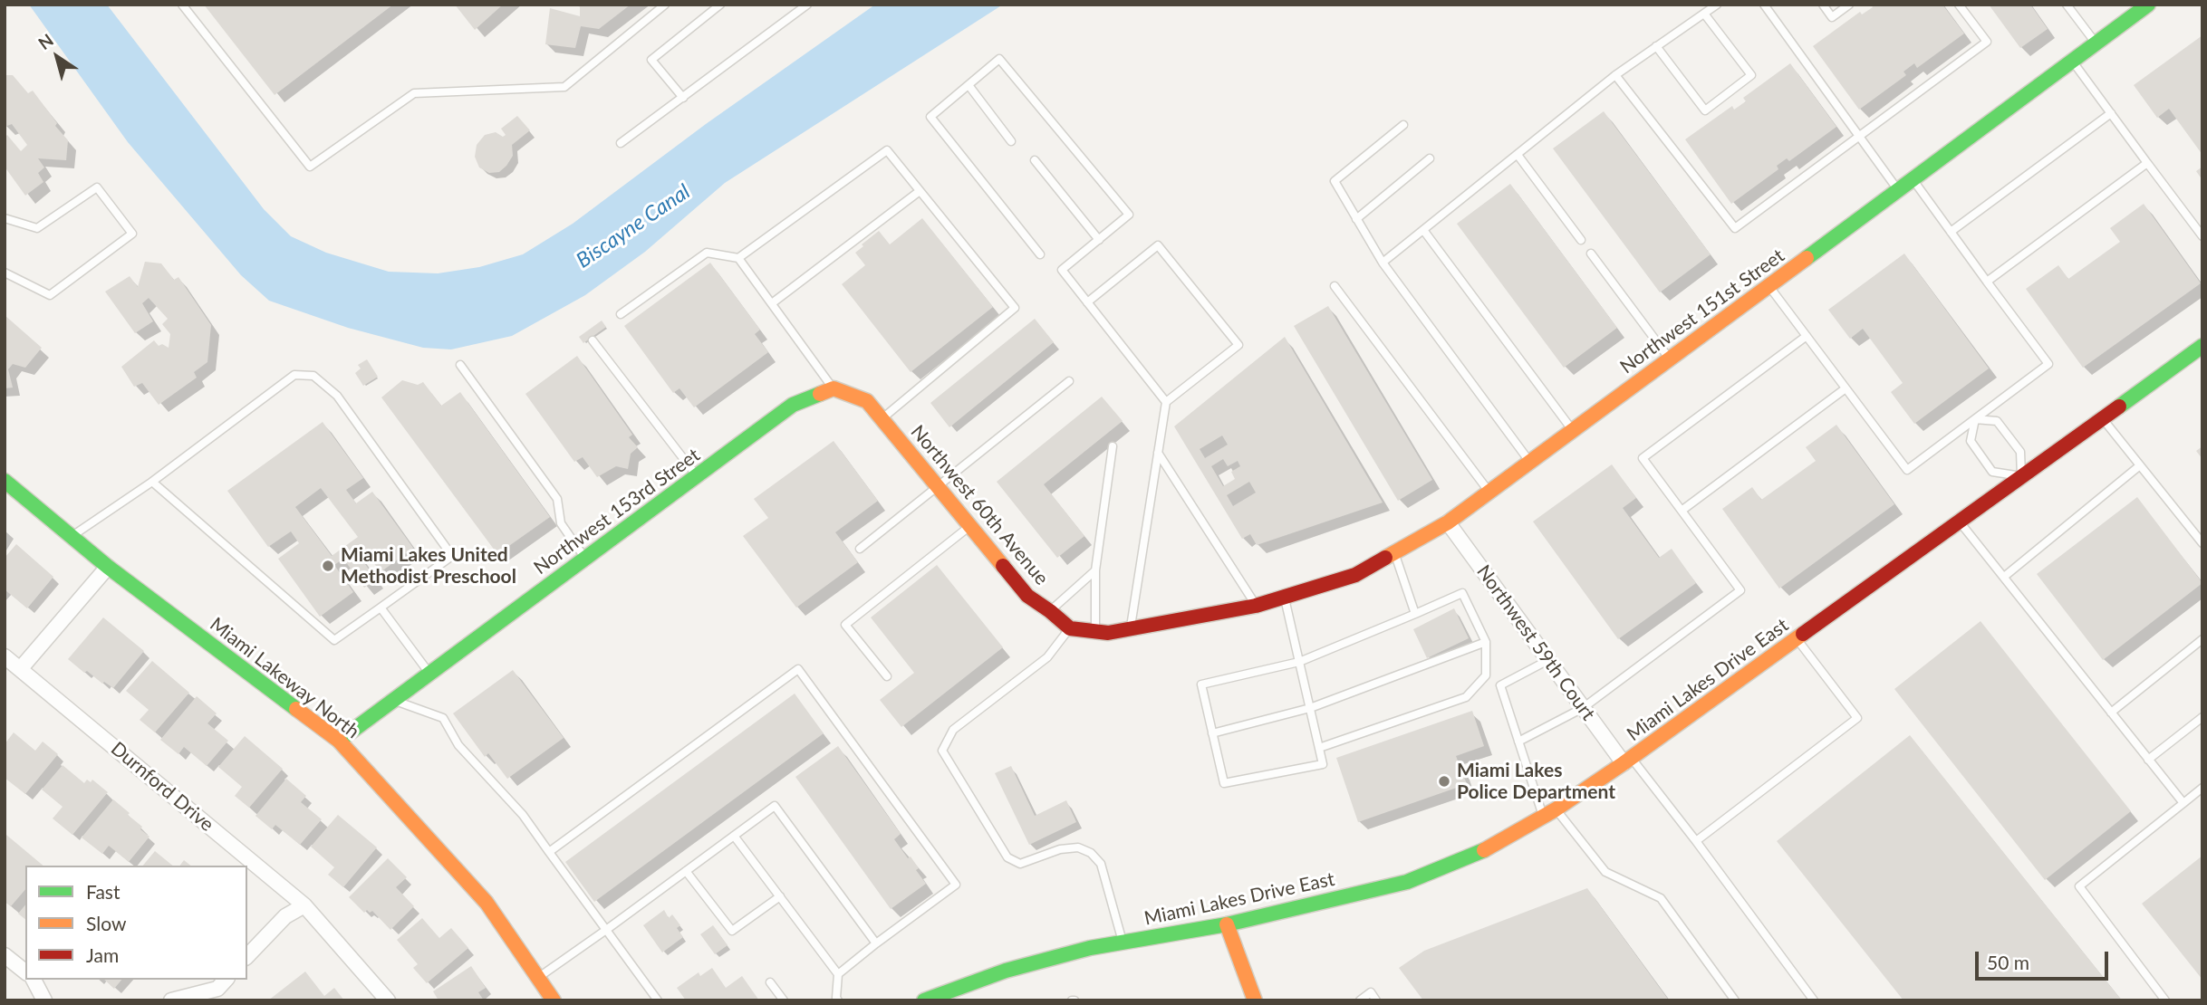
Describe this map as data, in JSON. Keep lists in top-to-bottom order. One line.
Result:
{"streets":{"street":["Northwest 151st Street","Northwest 60th Avenue","Northwest 153rd Street","Northwest 59th Court","Miami Lakeway North","Miami Lakes Drive East","Durnford Drive"]},"crossings":[["Northwest 151st Street","Northwest 59th Court"],["Northwest 60th Avenue","Northwest 153rd Street"],["Northwest 153rd Street","Miami Lakeway North"],["Northwest 59th Court","Miami Lakes Drive East"]],"water":["Biscayne Canal"],"places":["Miami Lakes United Methodist Preschool","Miami Lakes Police Department"],"legend":["Fast","Slow","Jam"],"scale_bar":"50 m","north":"top left"}
